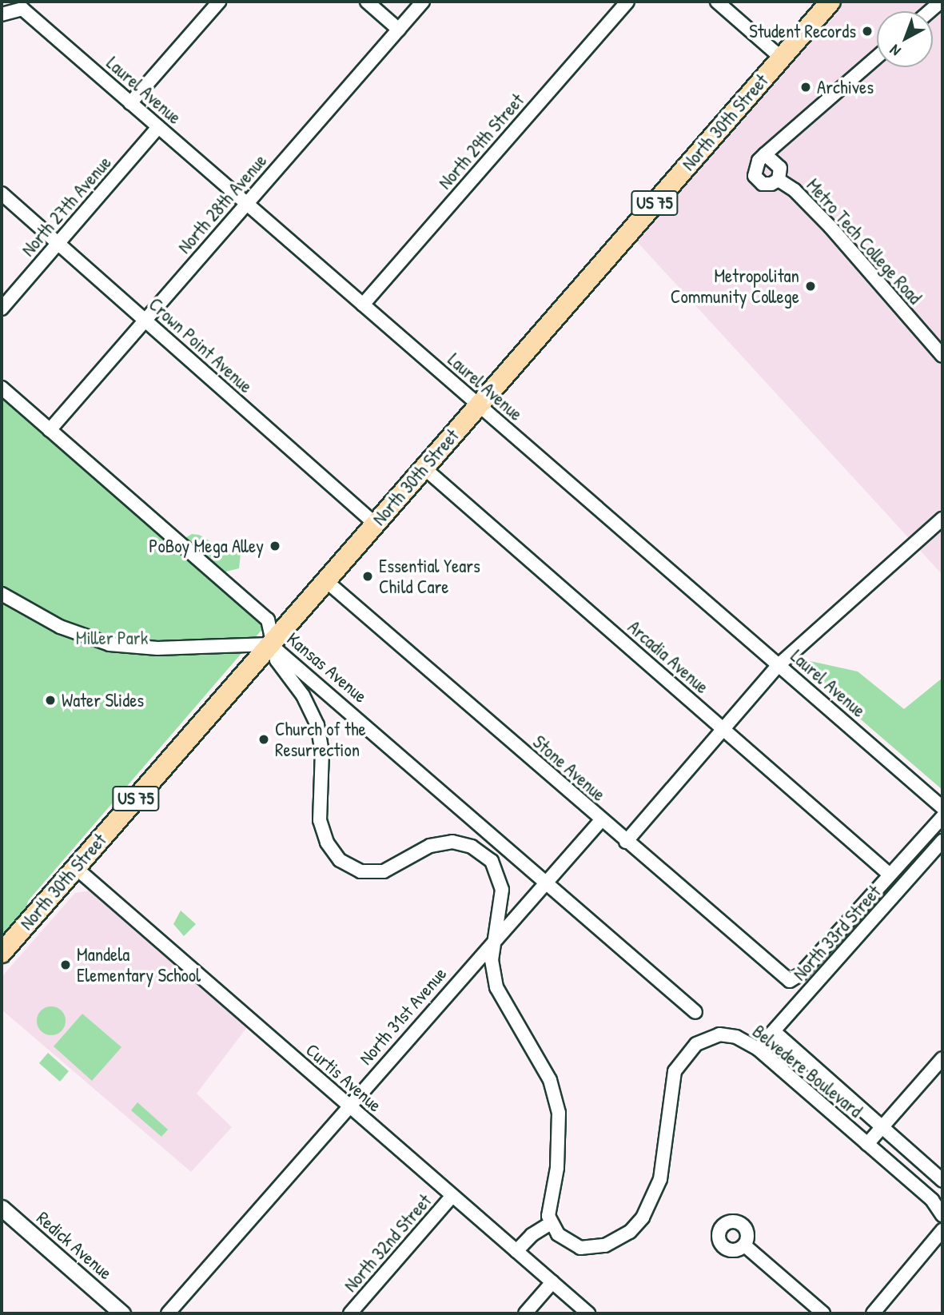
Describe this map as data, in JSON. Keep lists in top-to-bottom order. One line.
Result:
{"streets":{"highway":["North 30th Street","US 75"],"street":["Laurel Avenue","North 29th Street","North 28th Avenue","North 27th Avenue","Metro Tech College Road","Crown Point Avenue","Arcadia Avenue","Kansas Avenue","Stone Avenue","North 33rd Street","North 31st Avenue","Belvedere Boulevard","Curtis Avenue","North 32nd Street","Redick Avenue"]},"crossings":[["Laurel Avenue","North 30th Street"],["Laurel Avenue","North 29th Street"],["Laurel Avenue","North 28th Avenue"],["Laurel Avenue","North 27th Avenue"],["North 30th Street","Crown Point Avenue"],["North 30th Street","Arcadia Avenue"],["North 30th Street","Kansas Avenue"],["North 30th Street","Stone Avenue"],["North 30th Street","Curtis Avenue"],["North 28th Avenue","Crown Point Avenue"],["North 28th Avenue","Kansas Avenue"],["North 27th Avenue","Crown Point Avenue"],["Arcadia Avenue","North 33rd Street"],["Kansas Avenue","North 31st Avenue"],["Stone Avenue","North 33rd Street"],["Stone Avenue","North 31st Avenue"],["North 33rd Street","Belvedere Boulevard"],["North 31st Avenue","Curtis Avenue"],["Curtis Avenue","North 32nd Street"]],"parks":["Miller Park"],"places":["Student Records","Archives","Metropolitan Community College","PoBoy Mega Alley","Essential Years Child Care","Water Slides","Church of the Resurrection","Mandela Elementary School"],"north":"bottom left"}
